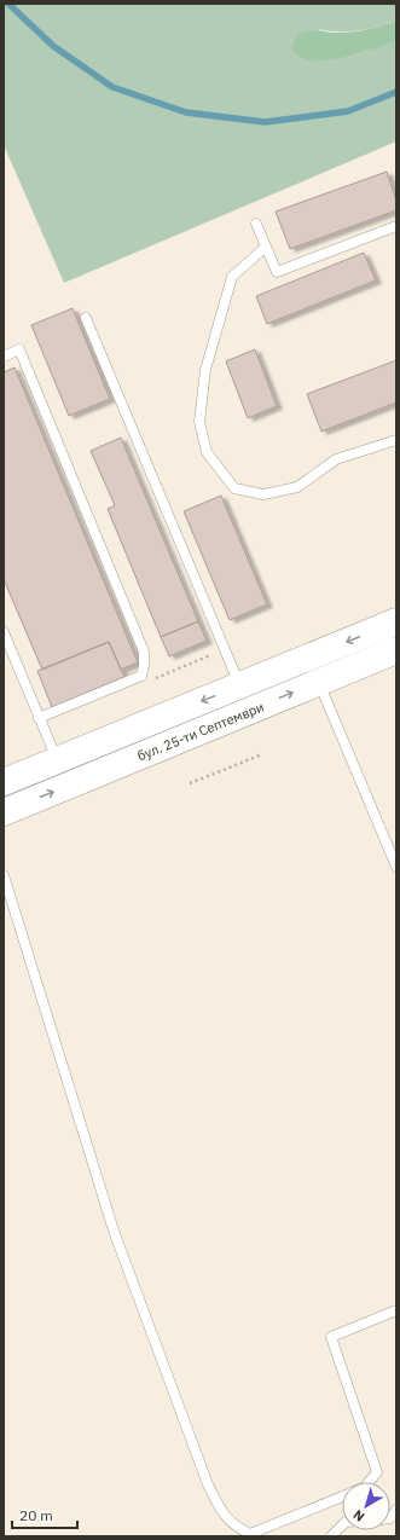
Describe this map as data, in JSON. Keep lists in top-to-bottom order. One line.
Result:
{"streets":{"main road":["бул. 25-ти Септември"]},"scale_bar":"20 m","north":"bottom left"}
